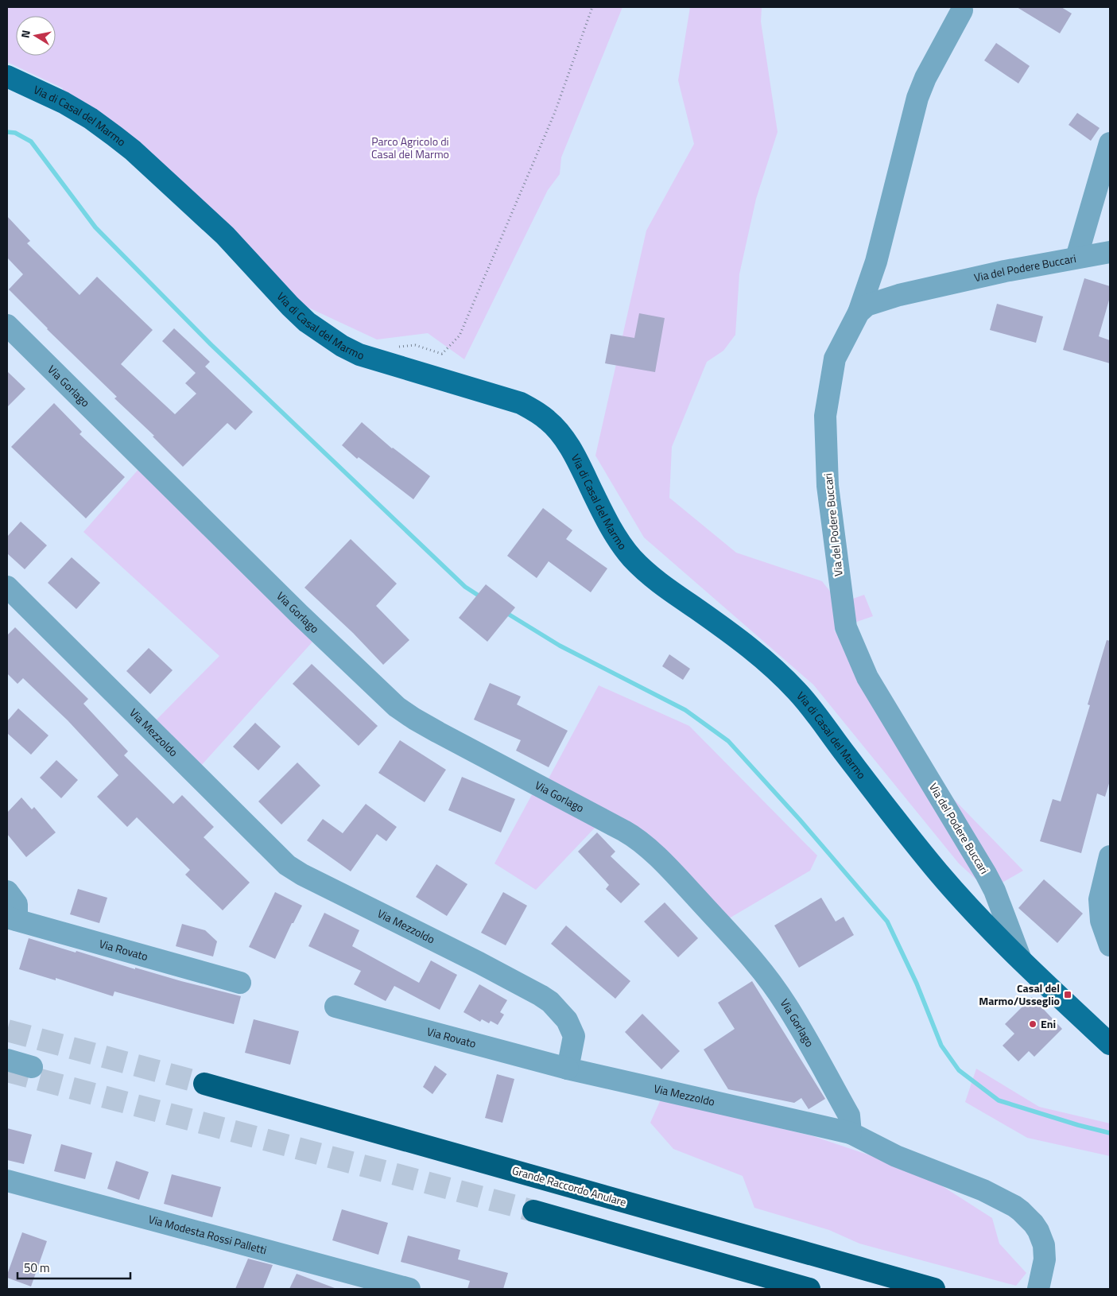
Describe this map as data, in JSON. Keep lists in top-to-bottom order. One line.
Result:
{"streets":{"highway":["Grande Raccordo Anulare"],"main road":["Via di Casal del Marmo"],"street":["Via del Podere Buccari","Via Gorlago","Via Mezzoldo","Via Rovato","Via Modesta Rossi Palletti"]},"crossings":[["Via di Casal del Marmo","Via del Podere Buccari"],["Via Gorlago","Via Mezzoldo"],["Via Mezzoldo","Via Rovato"]],"parks":["Parco Agricolo di Casal del Marmo"],"places":{"transit":["Casal del Marmo/Usseglio"],"other":["Eni"]},"scale_bar":"50 m","north":"left"}
